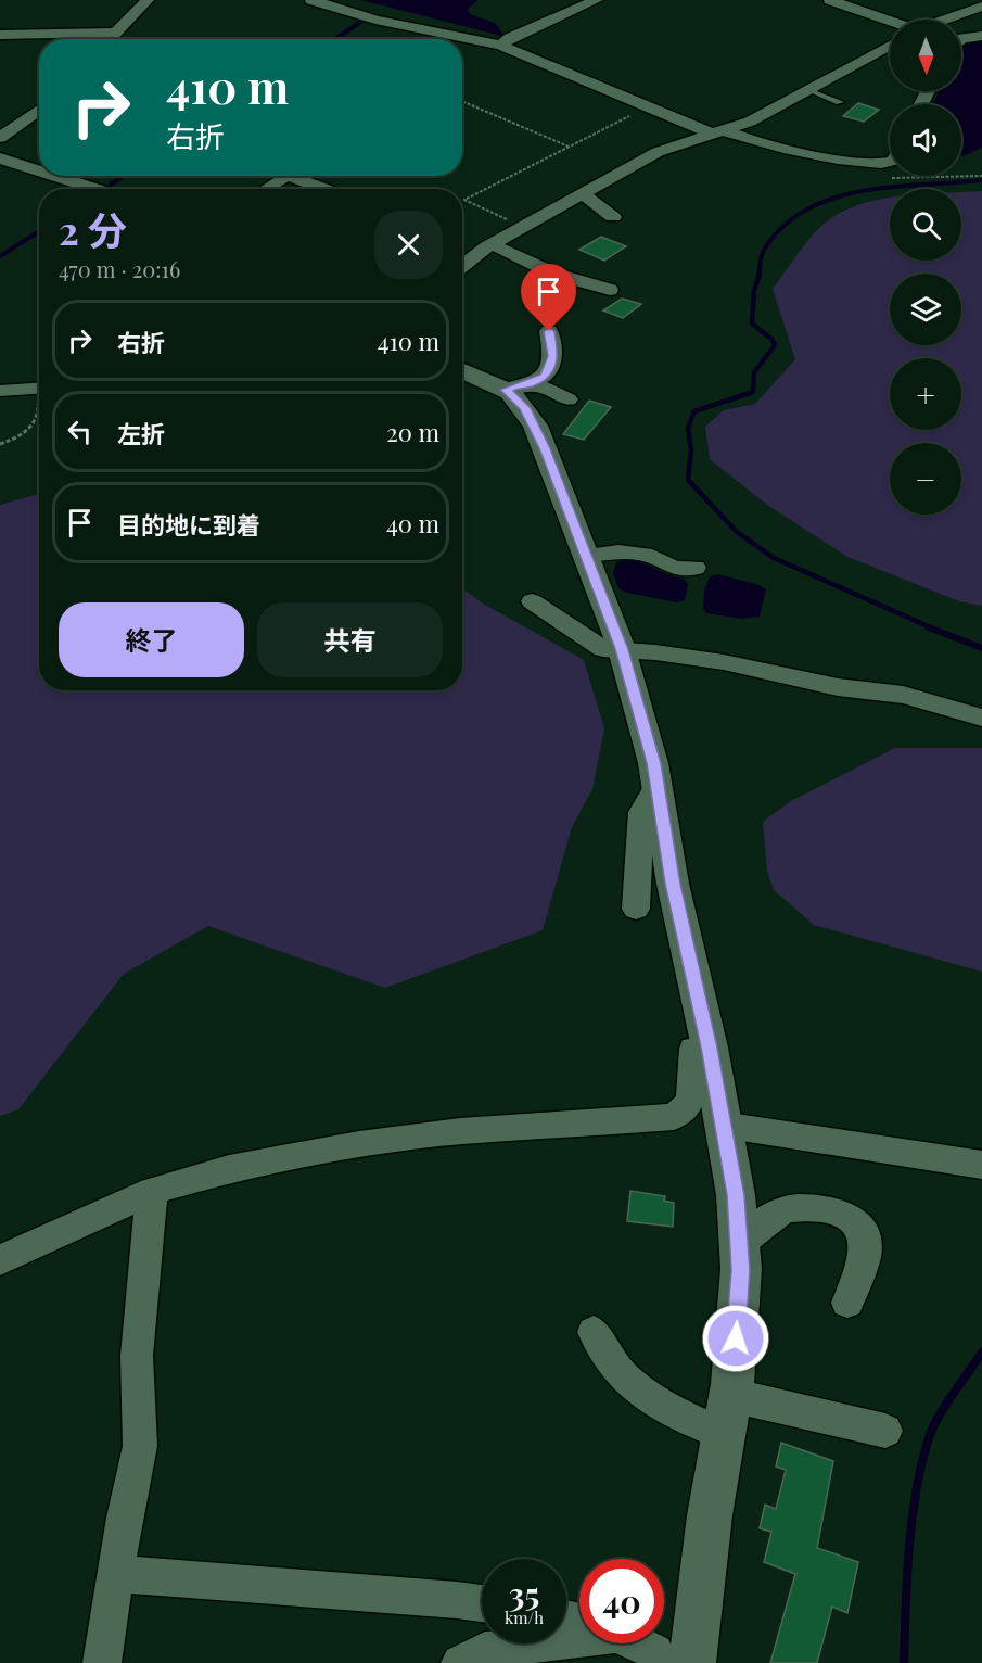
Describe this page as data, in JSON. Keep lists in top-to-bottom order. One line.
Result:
{"north":"bottom","page":{"map_buttons":["+","−"],"turn":["410 m","右折"],"heading":["2 分","470 m · 20:16"],"list":[{"name":"右折","value":"410 m"},{"name":"左折","value":"20 m"},{"name":"目的地に到着","value":"40 m"}],"buttons":["終了","共有"],"speed":"35 km/h","limit":"40"}}
